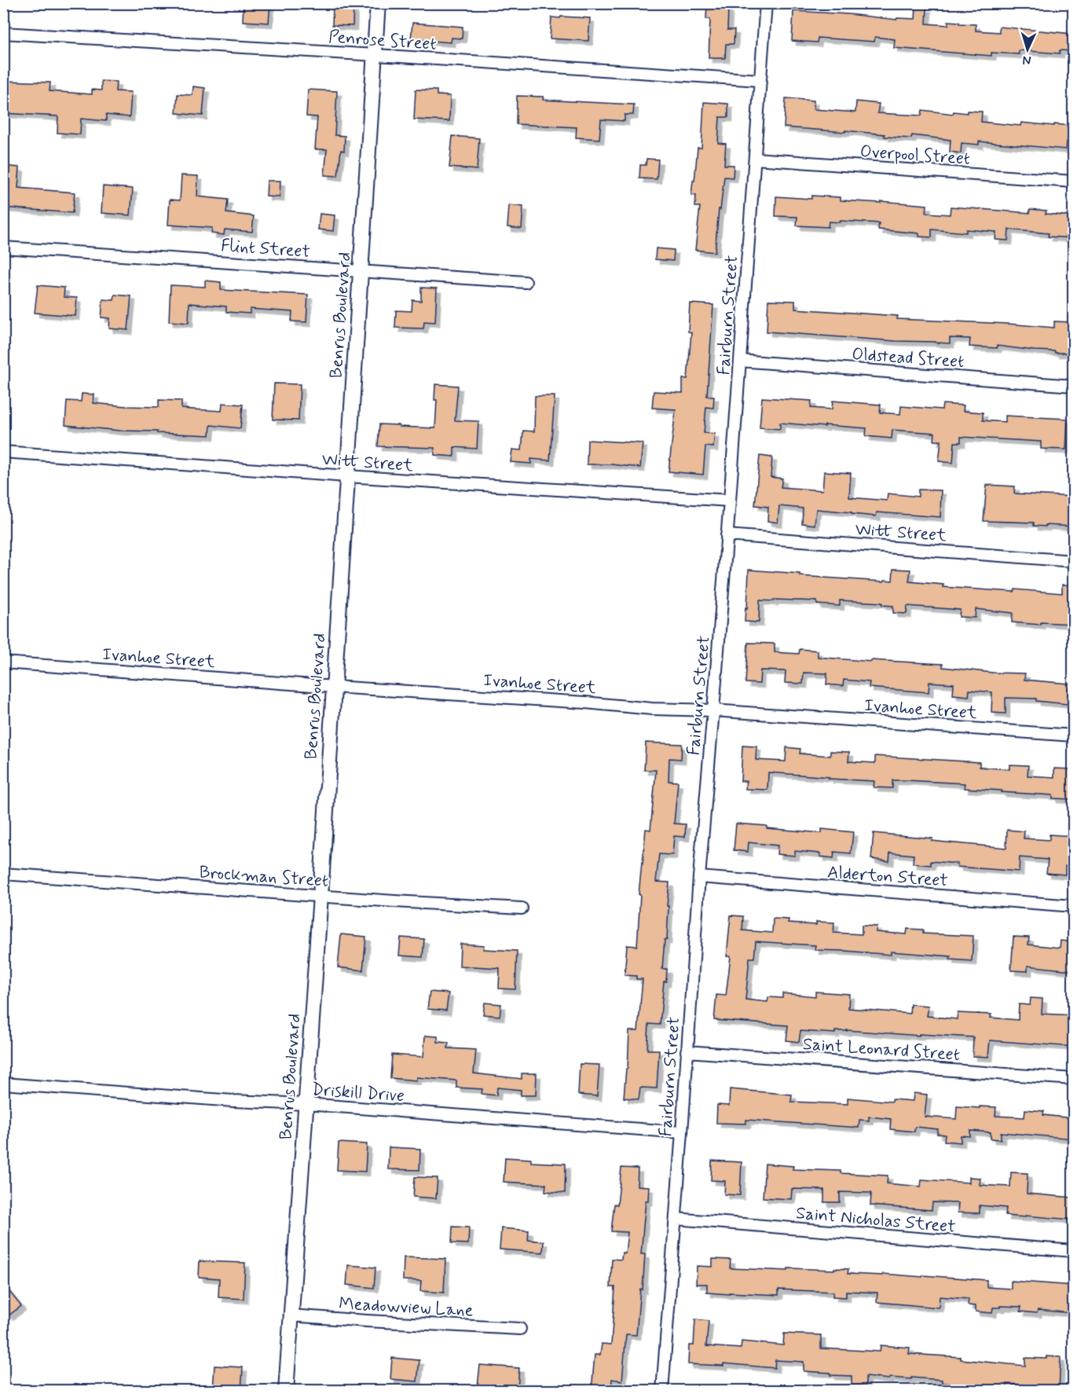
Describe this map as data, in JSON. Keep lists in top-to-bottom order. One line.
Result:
{"streets":{"street":["Penrose Street","Overpool Street","Flint Street","Benrus Boulevard","Fairburn Street","Oldstead Street","Witt Street","Ivanhoe Street","Brockman Street","Alderton Street","Saint Leonard Street","Driskill Drive","Saint Nicholas Street","Meadowview Lane"]},"crossings":[["Penrose Street","Benrus Boulevard"],["Penrose Street","Fairburn Street"],["Overpool Street","Fairburn Street"],["Flint Street","Benrus Boulevard"],["Benrus Boulevard","Witt Street"],["Benrus Boulevard","Ivanhoe Street"],["Benrus Boulevard","Brockman Street"],["Benrus Boulevard","Driskill Drive"],["Benrus Boulevard","Meadowview Lane"],["Fairburn Street","Oldstead Street"],["Fairburn Street","Witt Street"],["Fairburn Street","Ivanhoe Street"],["Fairburn Street","Alderton Street"],["Fairburn Street","Saint Leonard Street"],["Fairburn Street","Driskill Drive"],["Fairburn Street","Saint Nicholas Street"]],"north":"bottom"}
